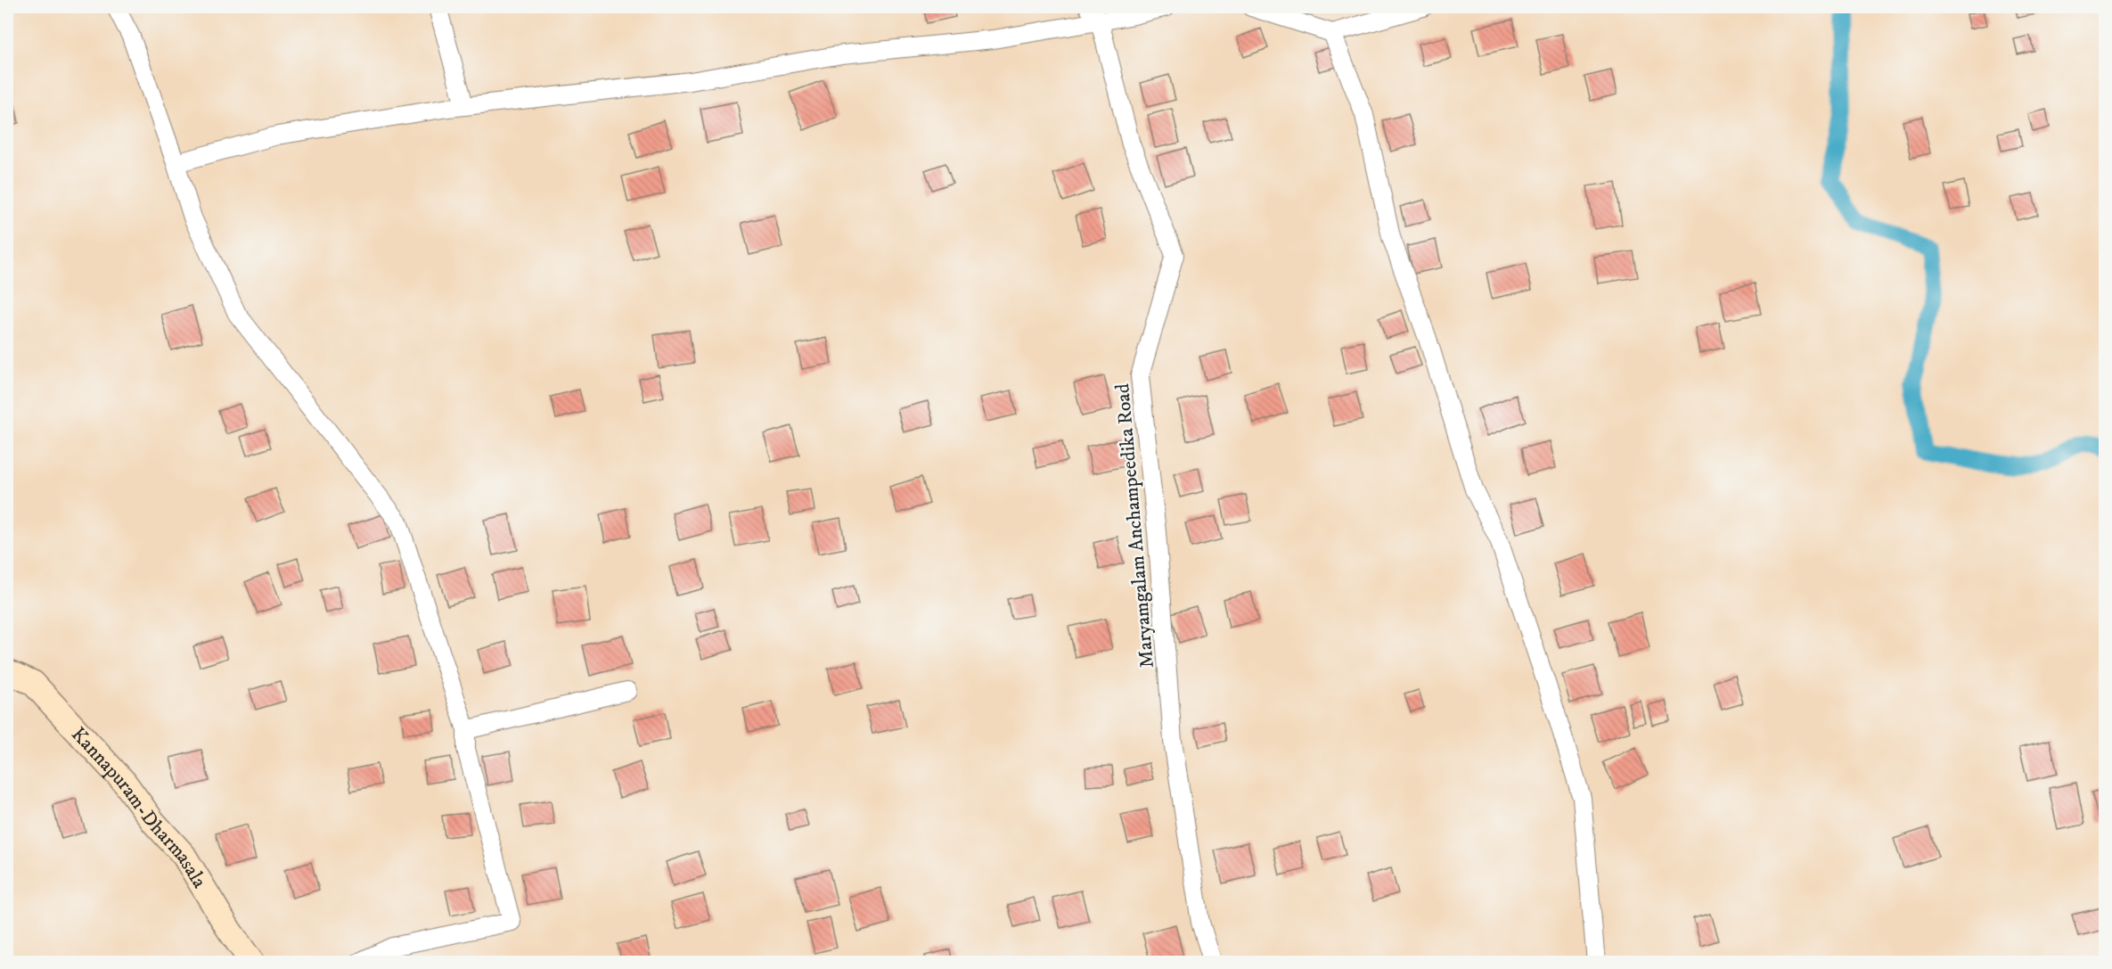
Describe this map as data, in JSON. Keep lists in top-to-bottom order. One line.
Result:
{"streets":{"main road":["Kannapuram-Dharmasala"],"street":["Maryamgalam Anchampeedika Road"]}}
